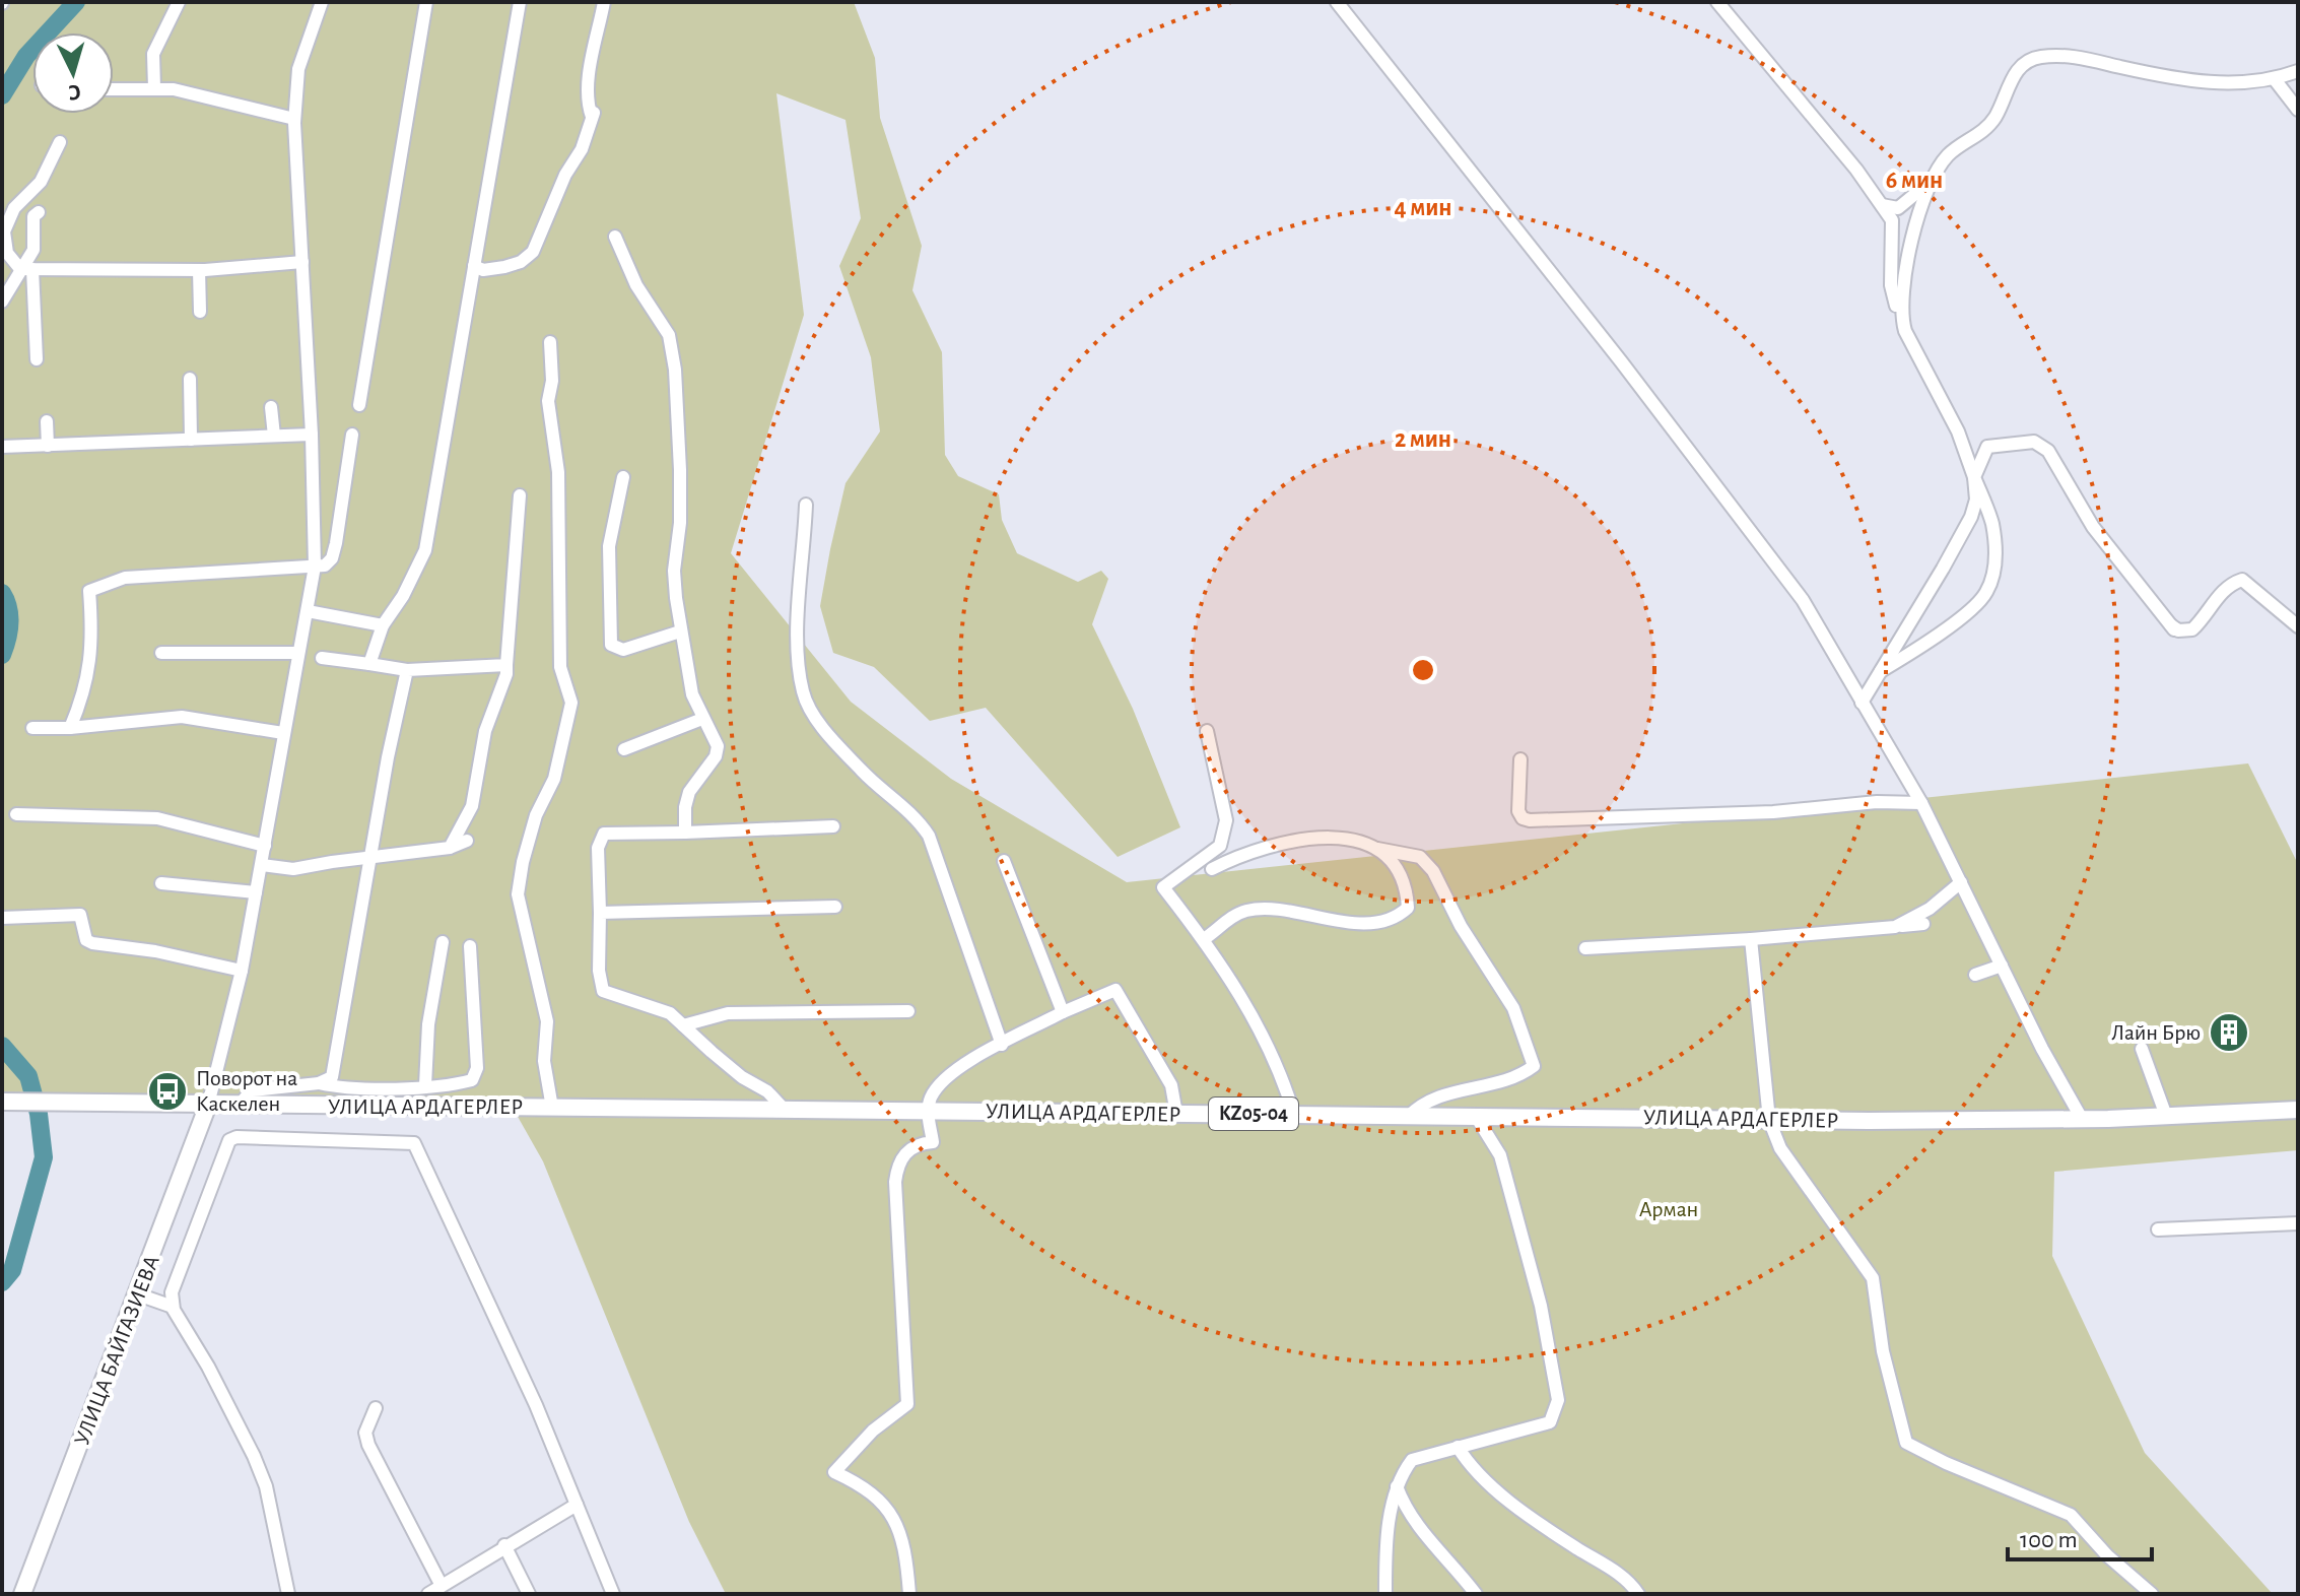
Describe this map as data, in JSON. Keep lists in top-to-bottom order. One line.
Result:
{"streets":{"main road":["УЛИЦА АРДАГЕРЛЕР","KZ05-04","УЛИЦА БАЙГАЗИЕВА"]},"crossings":[["УЛИЦА АРДАГЕРЛЕР","KZ05-04"],["УЛИЦА АРДАГЕРЛЕР","УЛИЦА БАЙГАЗИЕВА"],["KZ05-04","УЛИЦА БАЙГАЗИЕВА"]],"parks":["Арман"],"places":{"building":["Лайн Брю"],"bus stop":["Поворот на Каскелен"]},"scale_bar":"100 m","north":"bottom","rings":["6 мин","4 мин","2 мин"]}
